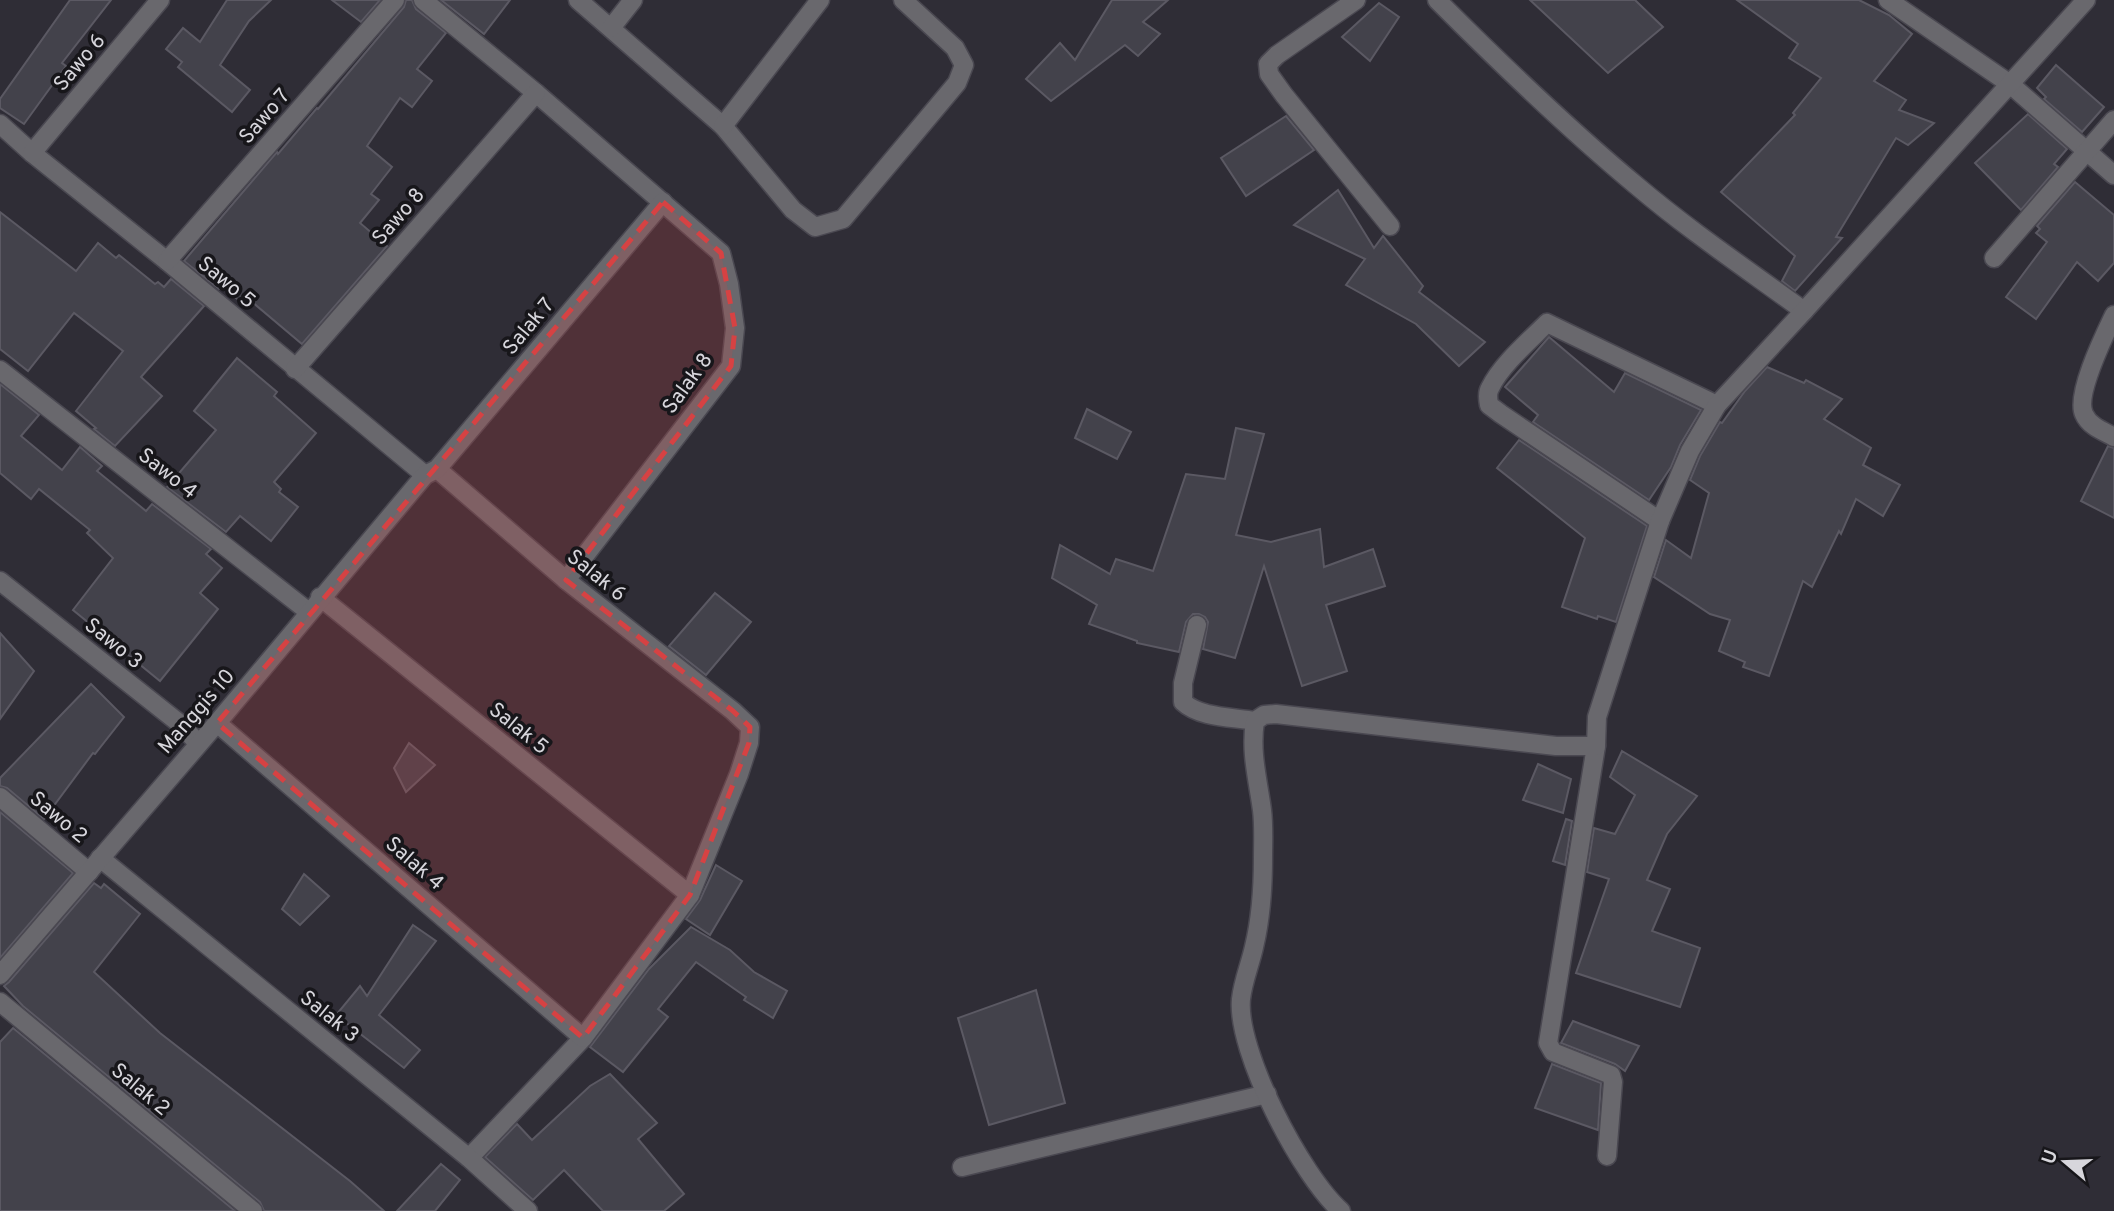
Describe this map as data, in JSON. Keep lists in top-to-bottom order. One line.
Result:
{"streets":{"street":["Sawo 6","Sawo 7","Sawo 8","Sawo 5","Salak 7","Salak 8","Sawo 4","Salak 6","Sawo 3","Manggis 10","Salak 5","Sawo 2","Salak 4","Salak 3","Salak 2"]},"crossings":[["Sawo 6","Sawo 5"],["Sawo 7","Sawo 5"],["Sawo 8","Sawo 5"],["Sawo 8","Salak 8"],["Sawo 5","Salak 7"],["Sawo 5","Salak 6"],["Sawo 5","Manggis 10"],["Salak 7","Salak 8"],["Salak 7","Salak 6"],["Salak 7","Manggis 10"],["Salak 8","Salak 6"],["Sawo 4","Manggis 10"],["Salak 6","Manggis 10"],["Salak 6","Salak 5"],["Sawo 3","Manggis 10"],["Manggis 10","Salak 5"],["Manggis 10","Sawo 2"],["Manggis 10","Salak 4"],["Manggis 10","Salak 3"],["Sawo 2","Salak 3"]],"north":"left"}
